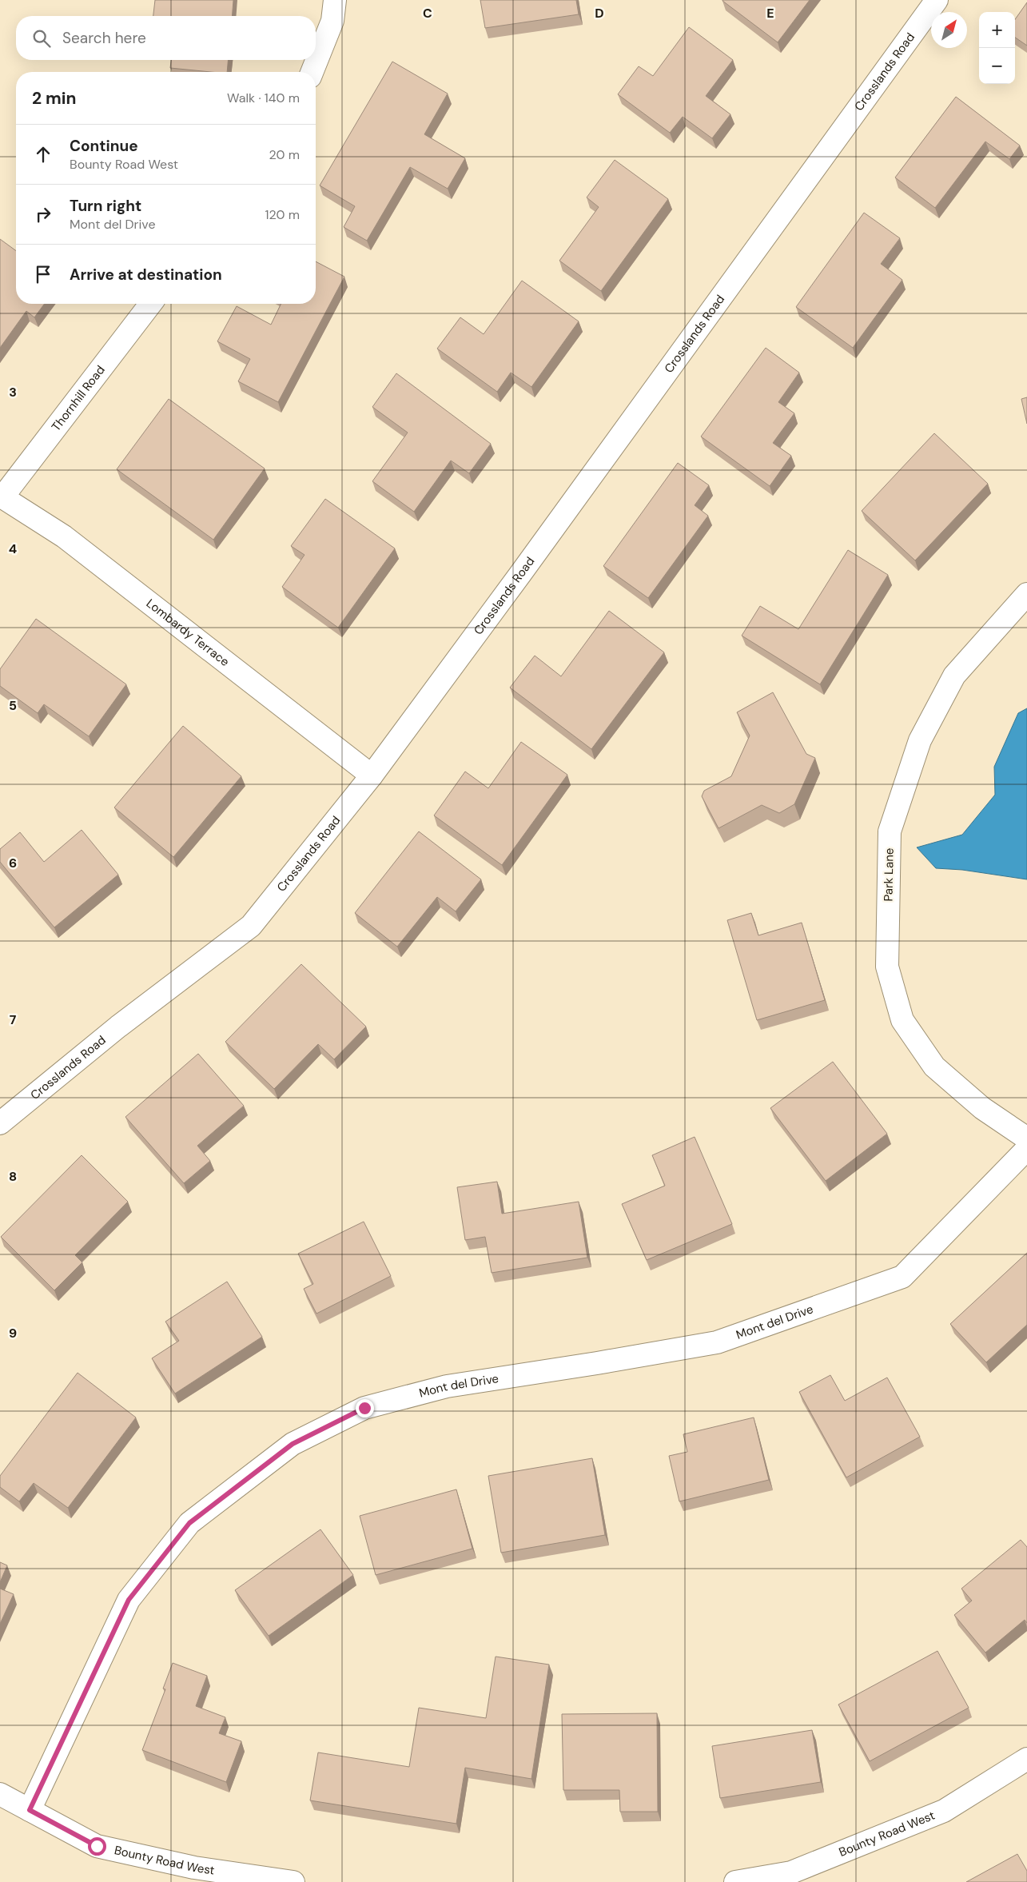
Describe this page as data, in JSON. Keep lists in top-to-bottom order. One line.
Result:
{"streets":{"street":["Crosslands Road","Thornhill Road","Lombardy Terrace","Park Lane","Mont del Drive","Bounty Road West"]},"crossings":[["Crosslands Road","Lombardy Terrace"],["Thornhill Road","Lombardy Terrace"],["Mont del Drive","Bounty Road West"]],"north":"top right","page":{"map_buttons":["+","−"],"search":"Search here","heading":["2 min","Walk · 140 m"],"list":[["Continue","Bounty Road West","20 m"],["Turn right","Mont del Drive","120 m"],"Arrive at destination"]},"grid":{"columns":["C","D","E"],"rows":["3","4","5","6","7","8","9"]}}
